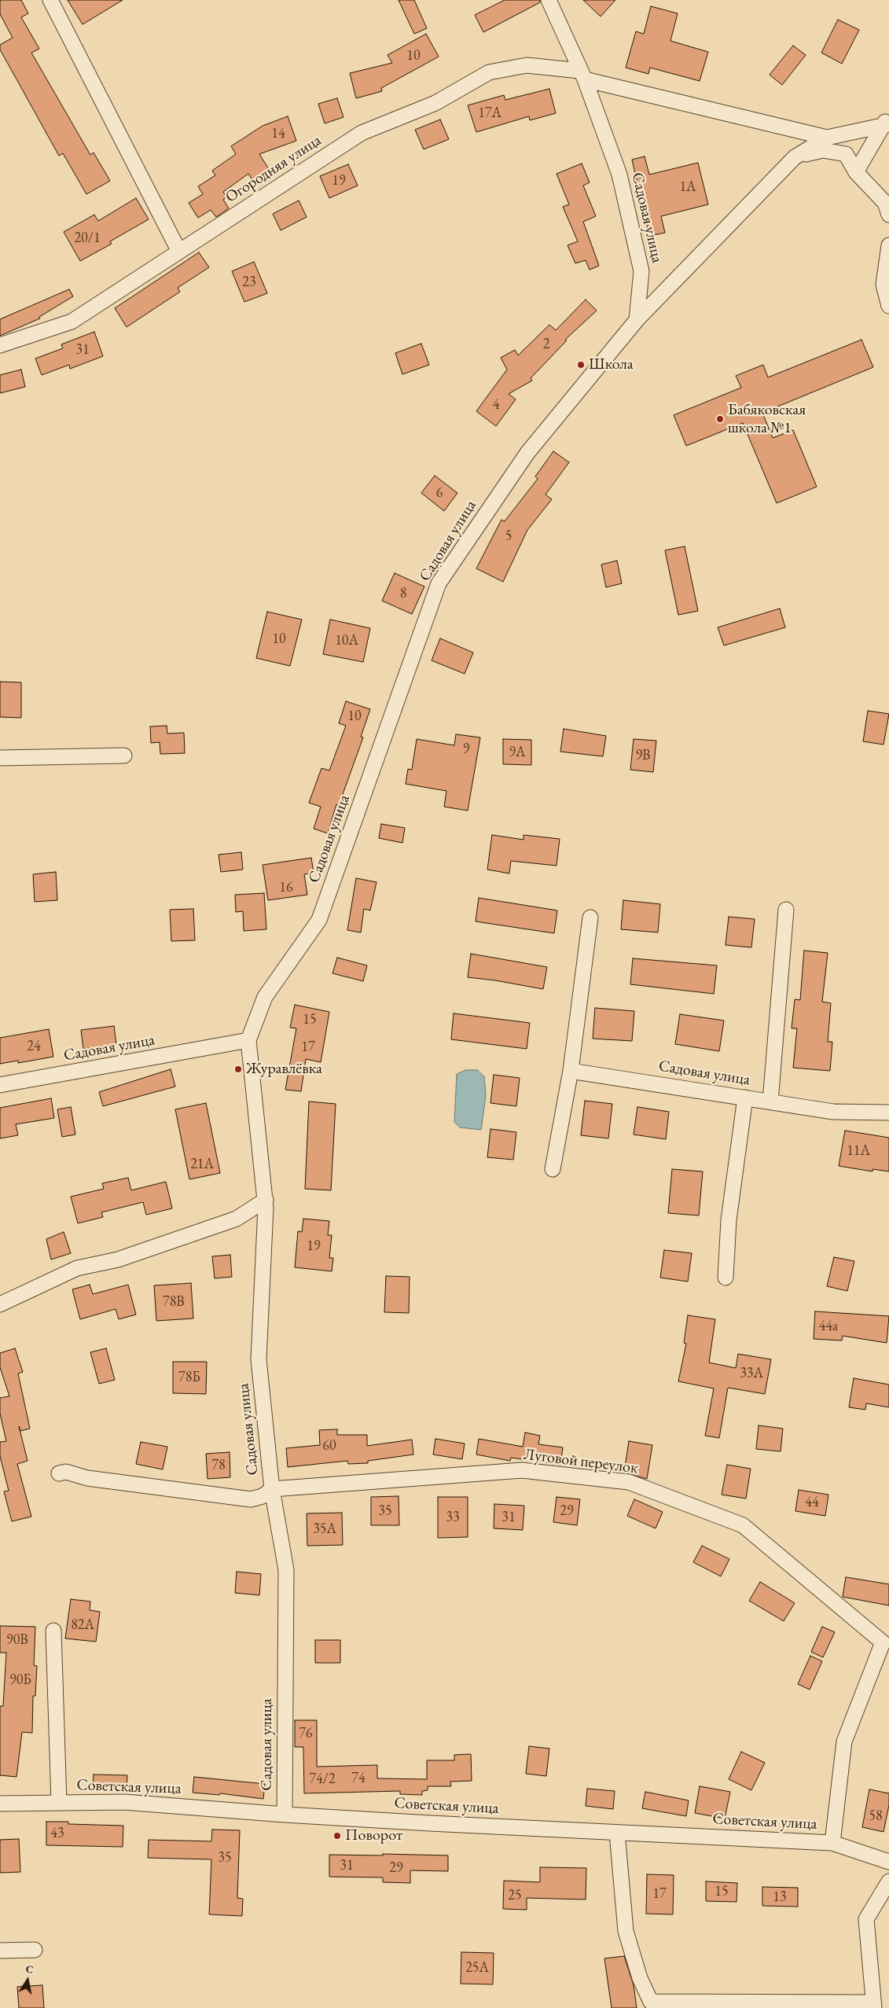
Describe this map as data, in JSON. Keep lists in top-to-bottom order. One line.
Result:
{"streets":{"street":["Огородняя улица","Садовая улица","Луговой переулок","Советская улица"]},"crossings":[["Огородняя улица","Садовая улица"],["Садовая улица","Луговой переулок"],["Садовая улица","Советская улица"],["Луговой переулок","Советская улица"]],"places":["Школа","Бабяковская школа №1","Журавлёвка","Поворот"],"house_numbers":["10","17А","14","19","1А","20/1","23","2","31","4","6","5","8","10","10А","10","9","9А","9В","16","15","24","17","11А","21А","19","78В","44а","33А","78Б","60","78","44","35","29","33","31","35А","82А","90В","90Б","76","74","74/2","58","43","35","31","29","15","17","25","13","25А"],"north":"top"}
